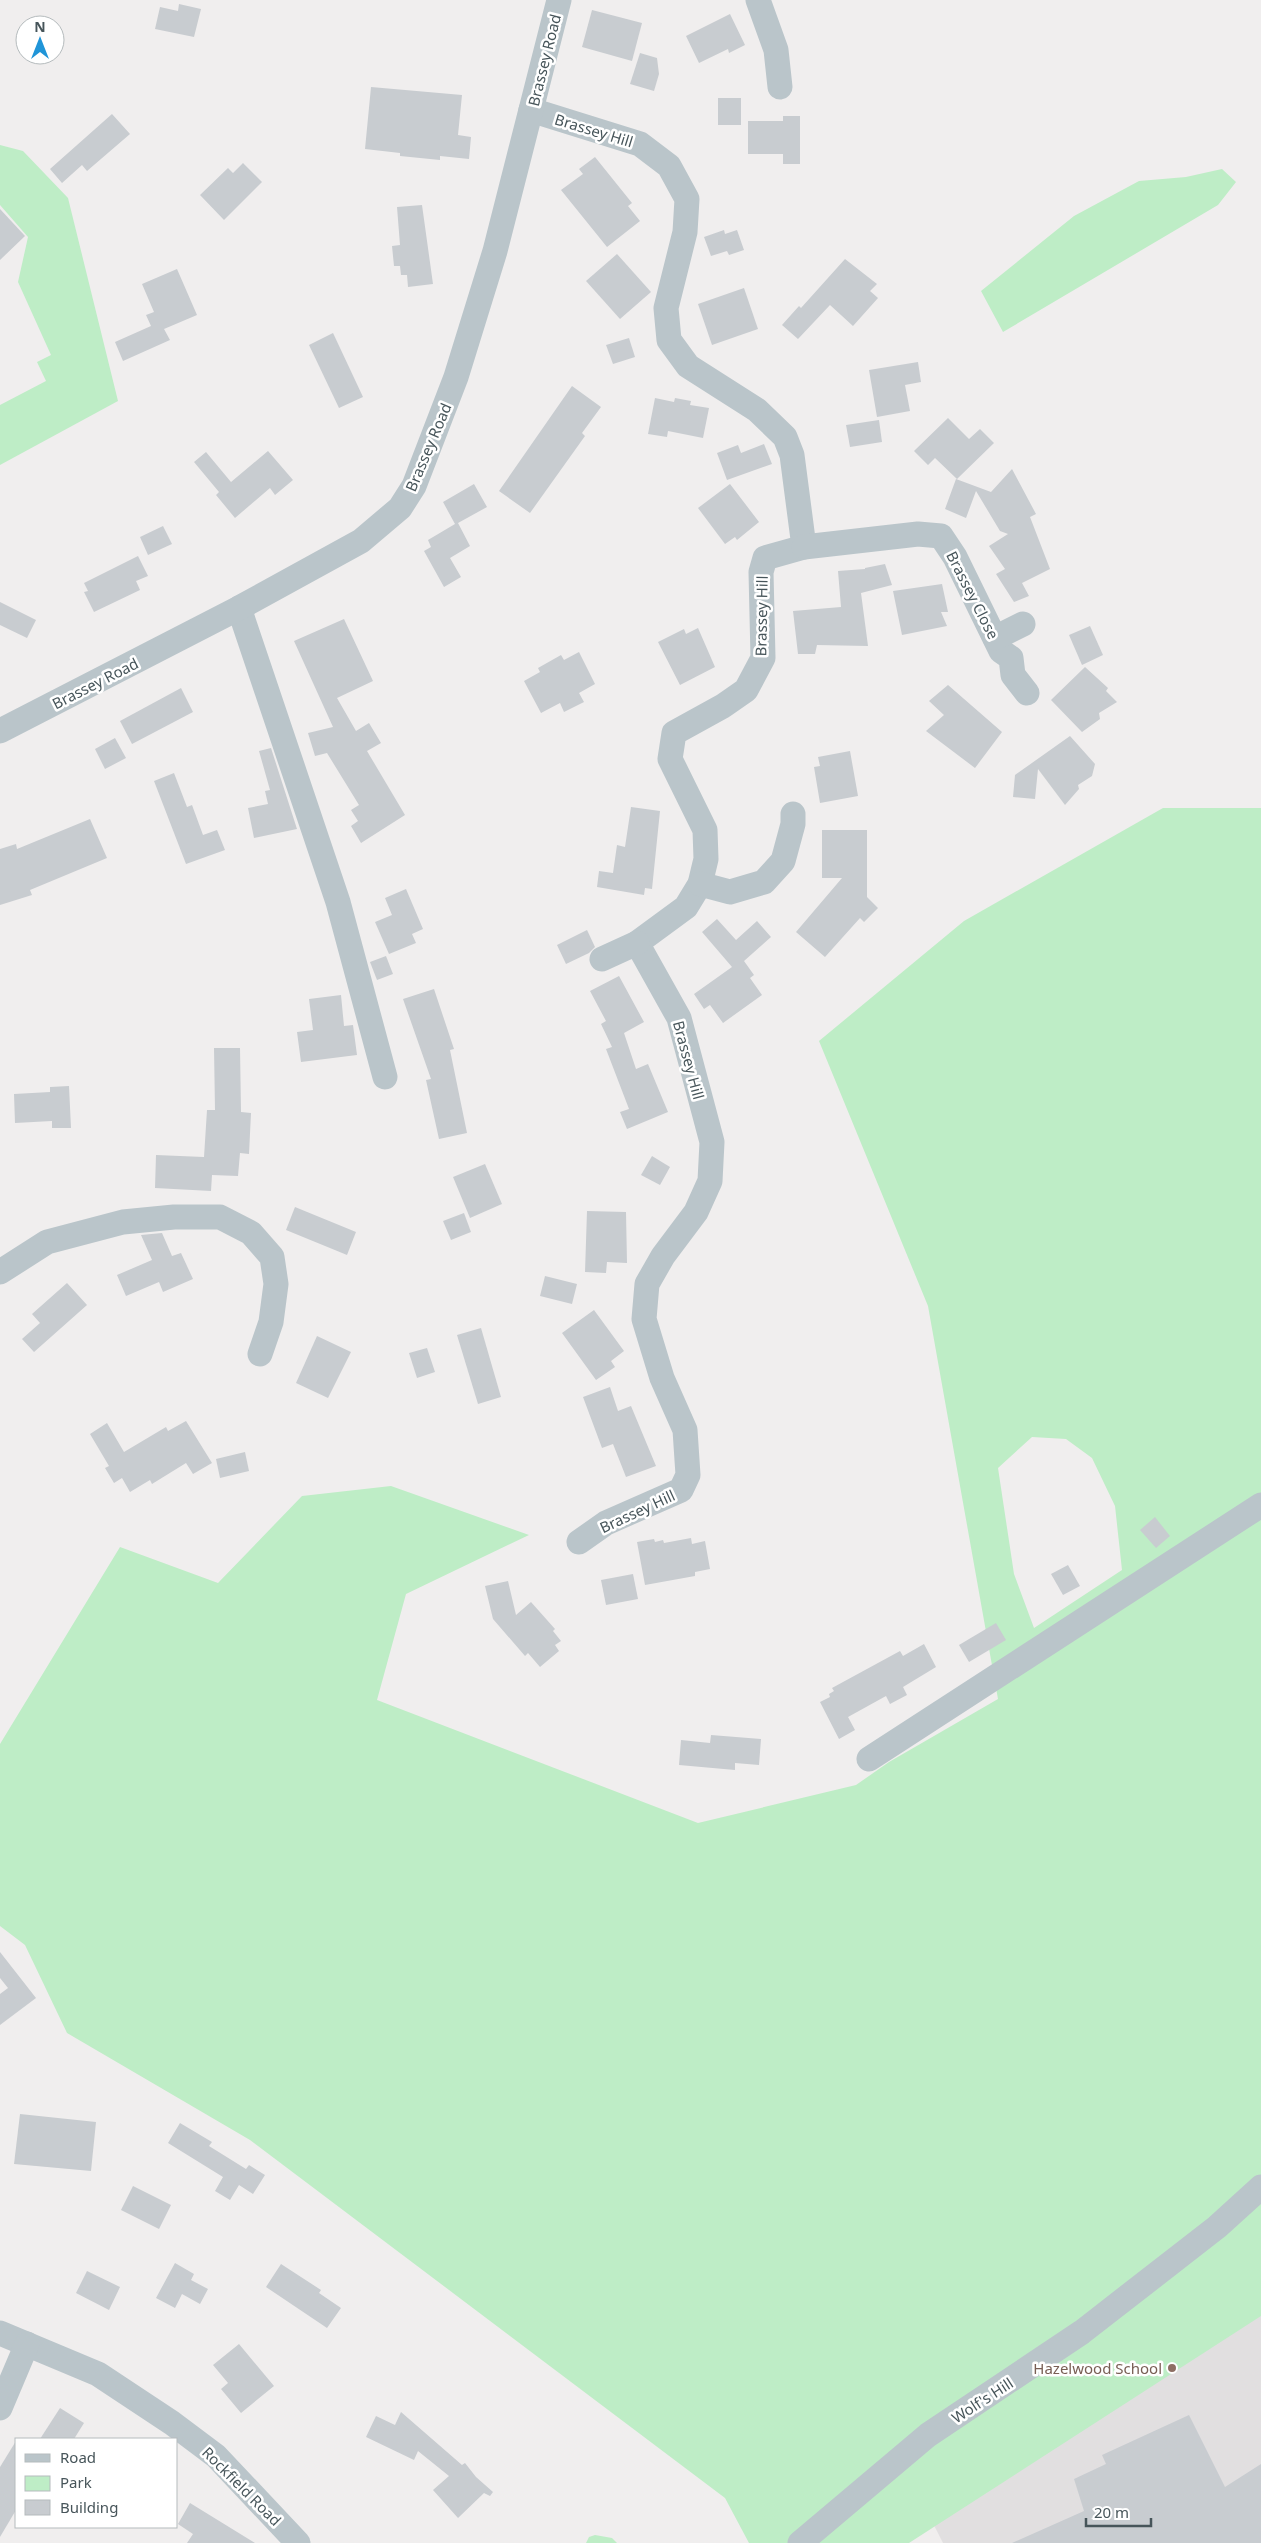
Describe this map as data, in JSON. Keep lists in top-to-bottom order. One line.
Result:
{"streets":{"street":["Brassey Road","Brassey Hill","Brassey Close","Wolf's Hill","Rockfield Road"]},"crossings":[["Brassey Road","Brassey Hill"],["Brassey Hill","Brassey Close"]],"places":["Hazelwood School"],"legend":["Road","Park","Building"],"scale_bar":"20 m","north":"top"}
